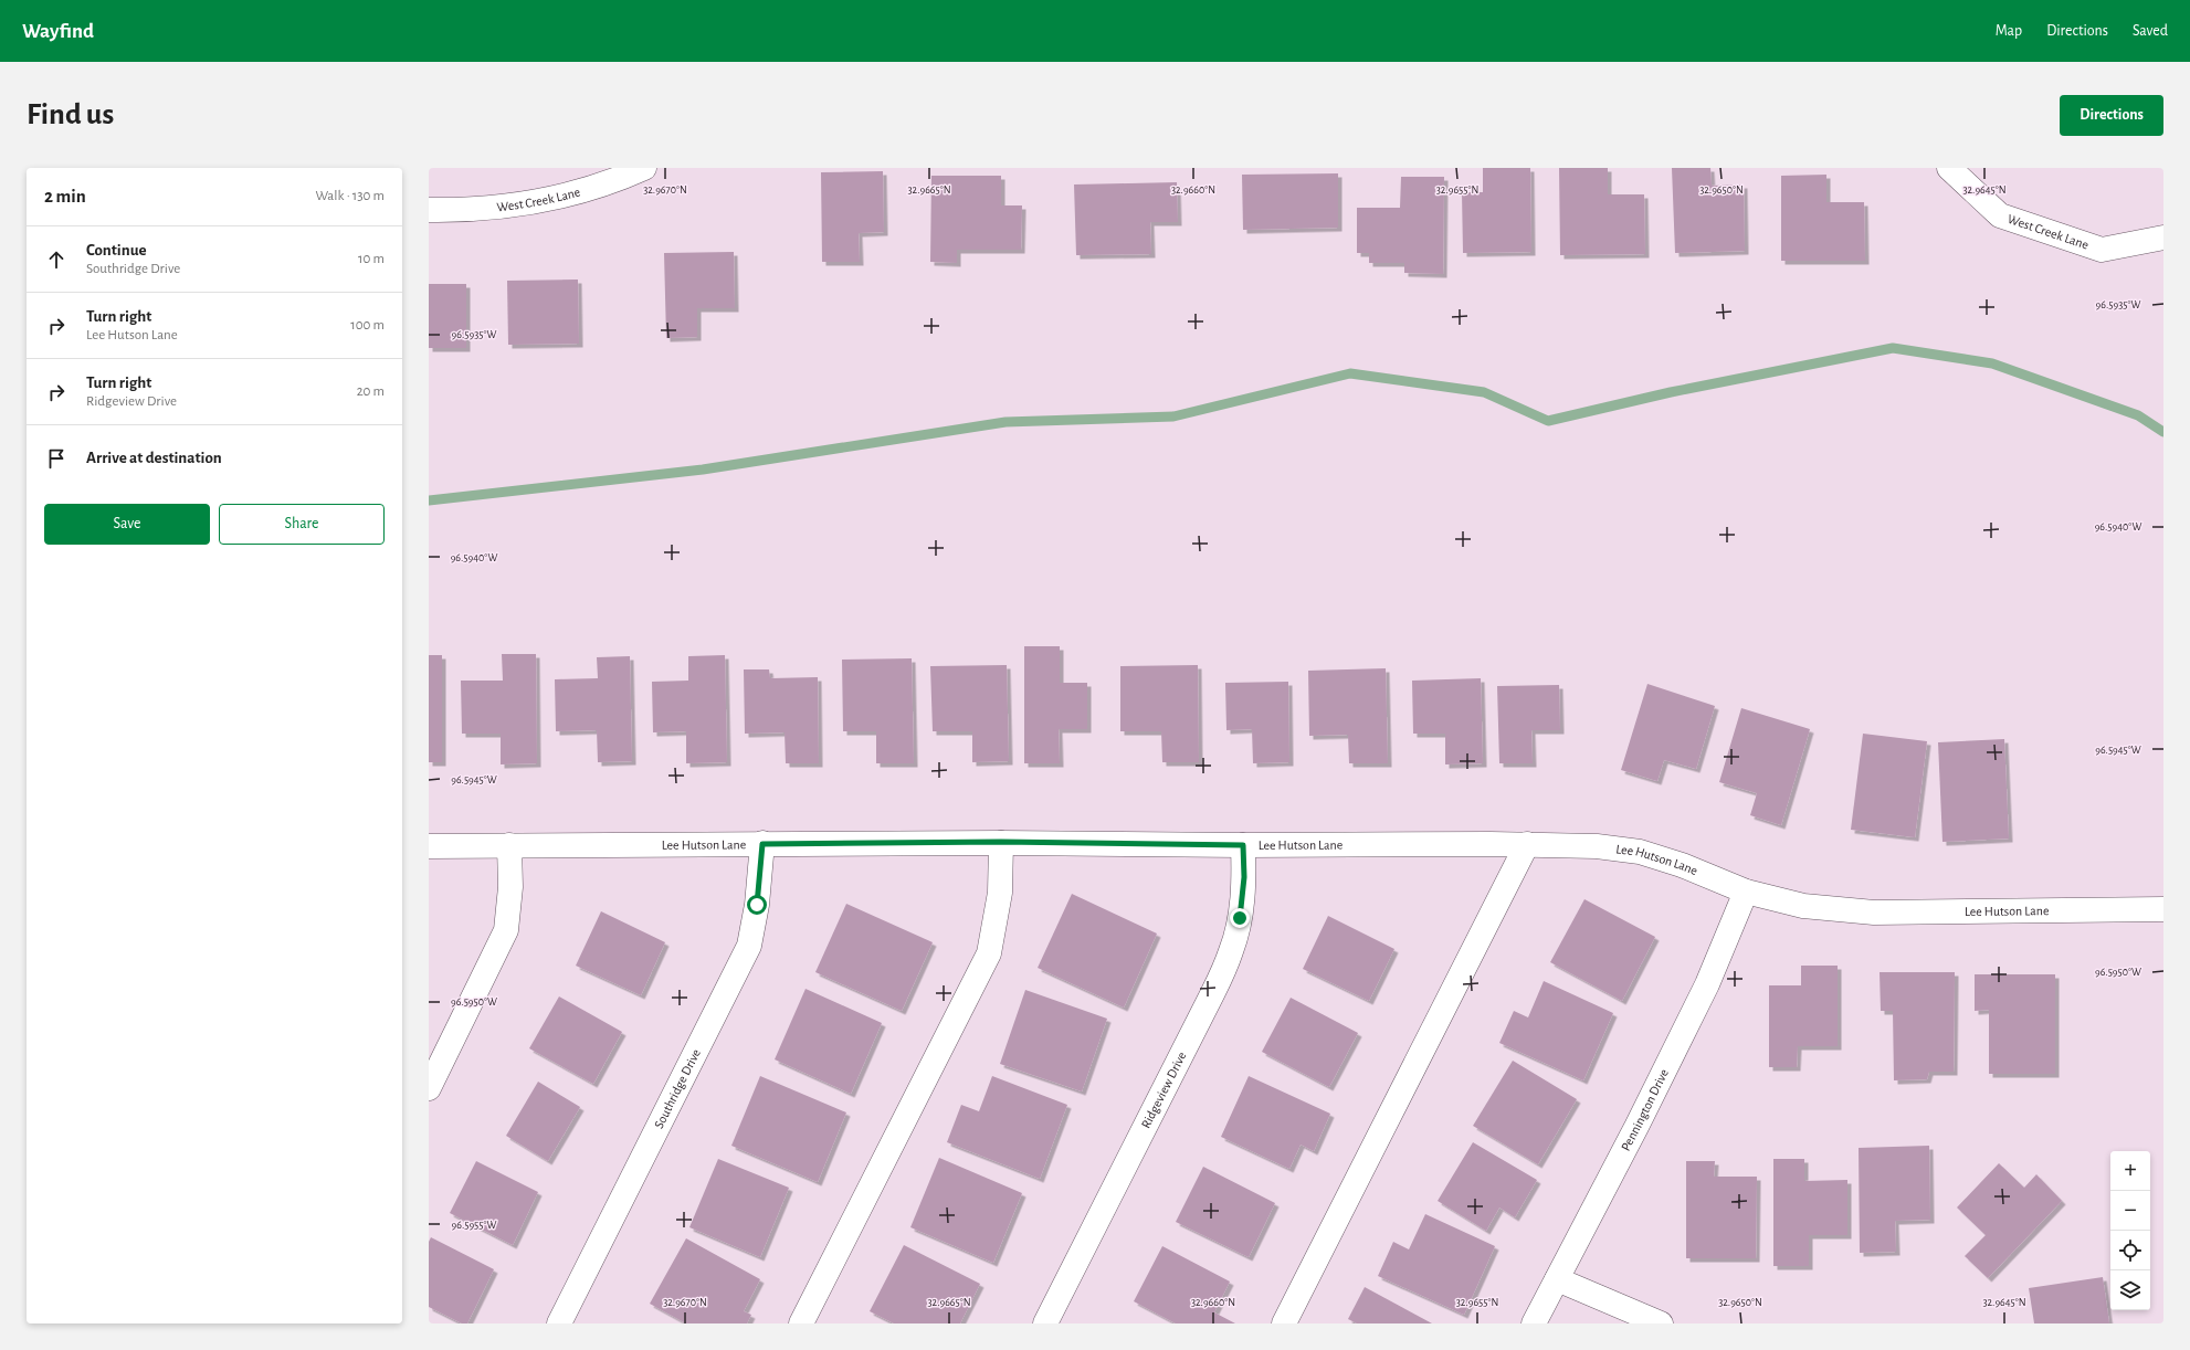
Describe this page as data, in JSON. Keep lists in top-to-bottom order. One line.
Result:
{"streets":{"street":["West Creek Lane","Lee Hutson Lane","Southridge Drive","Ridgeview Drive","Pennington Drive"]},"crossings":[["Lee Hutson Lane","Southridge Drive"],["Lee Hutson Lane","Ridgeview Drive"],["Lee Hutson Lane","Pennington Drive"]],"page":{"header":"Wayfind","nav":["Map","Directions","Saved"],"buttons":["Directions",["Save","Share"]],"title":"Find us","heading":["2 min","Walk · 130 m"],"list":[["Continue","Southridge Drive","10 m"],["Turn right","Lee Hutson Lane","100 m"],["Turn right","Ridgeview Drive","20 m"],"Arrive at destination"],"map_buttons":["+","−"]},"coordinates":["32.9670°N","32.9665°N","32.9660°N","32.9655°N","32.9650°N","32.9645°N","96.5935°W","96.5940°W","96.5945°W","96.5950°W","96.5955°W"]}
